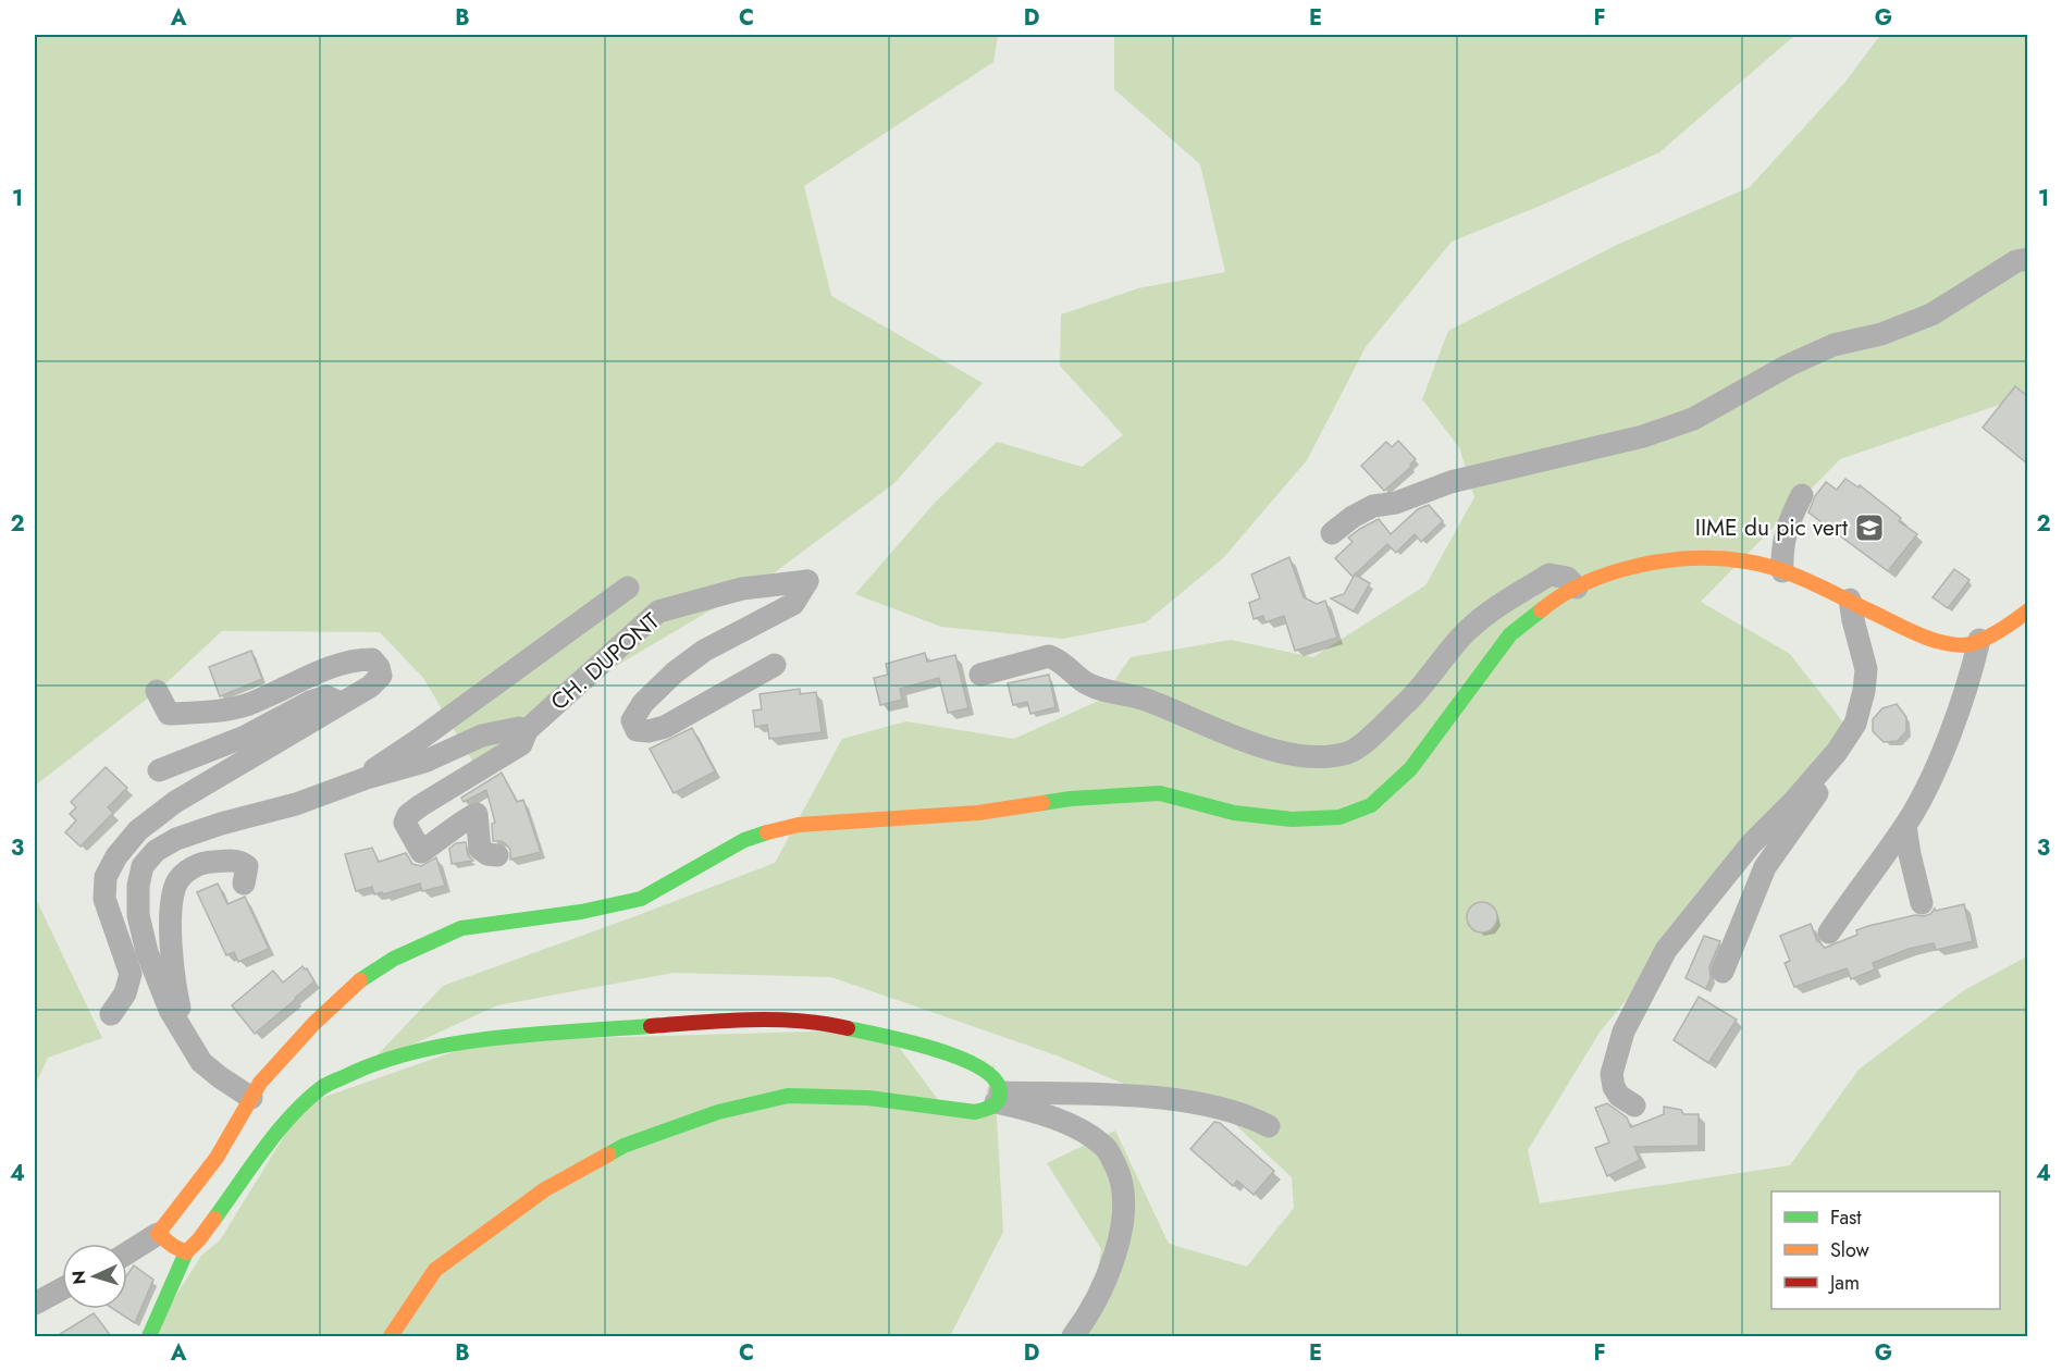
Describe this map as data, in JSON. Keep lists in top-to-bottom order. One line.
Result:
{"streets":{"street":["CH. DUPONT"]},"places":{"school or university":["IIME du pic vert"]},"legend":["Fast","Slow","Jam"],"north":"left","grid":{"columns":["A","B","C","D","E","F","G"],"rows":["1","2","3","4"]}}
